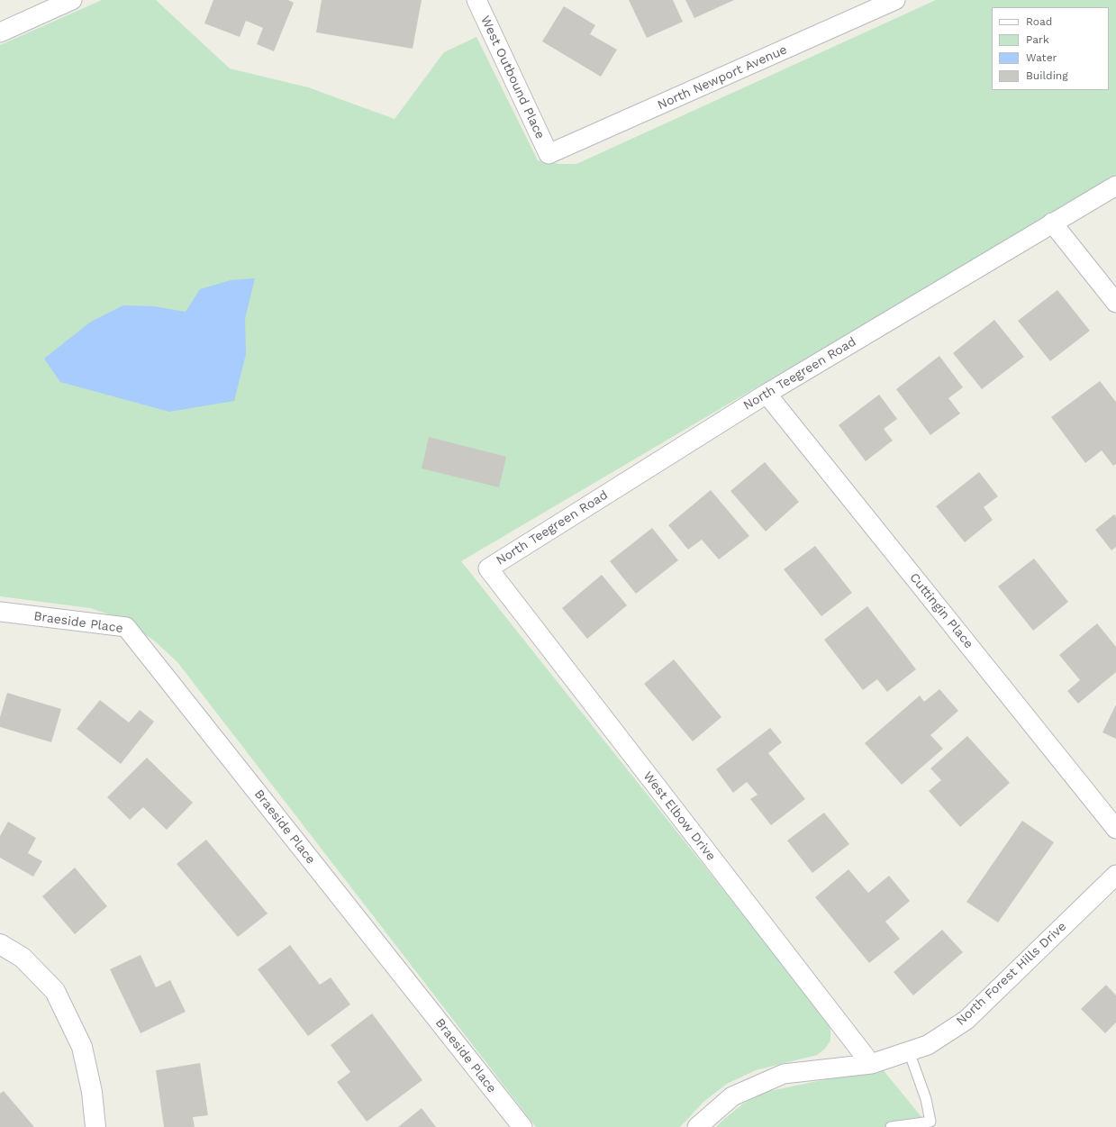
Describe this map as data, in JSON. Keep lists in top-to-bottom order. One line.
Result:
{"streets":{"street":["West Outbound Place","North Newport Avenue","North Teegreen Road","Cuttingin Place","Braeside Place","West Elbow Drive","North Forest Hills Drive"]},"crossings":[["West Outbound Place","North Newport Avenue"],["North Teegreen Road","Cuttingin Place"],["North Teegreen Road","West Elbow Drive"],["West Elbow Drive","North Forest Hills Drive"]],"legend":["Road","Park","Water","Building"]}
